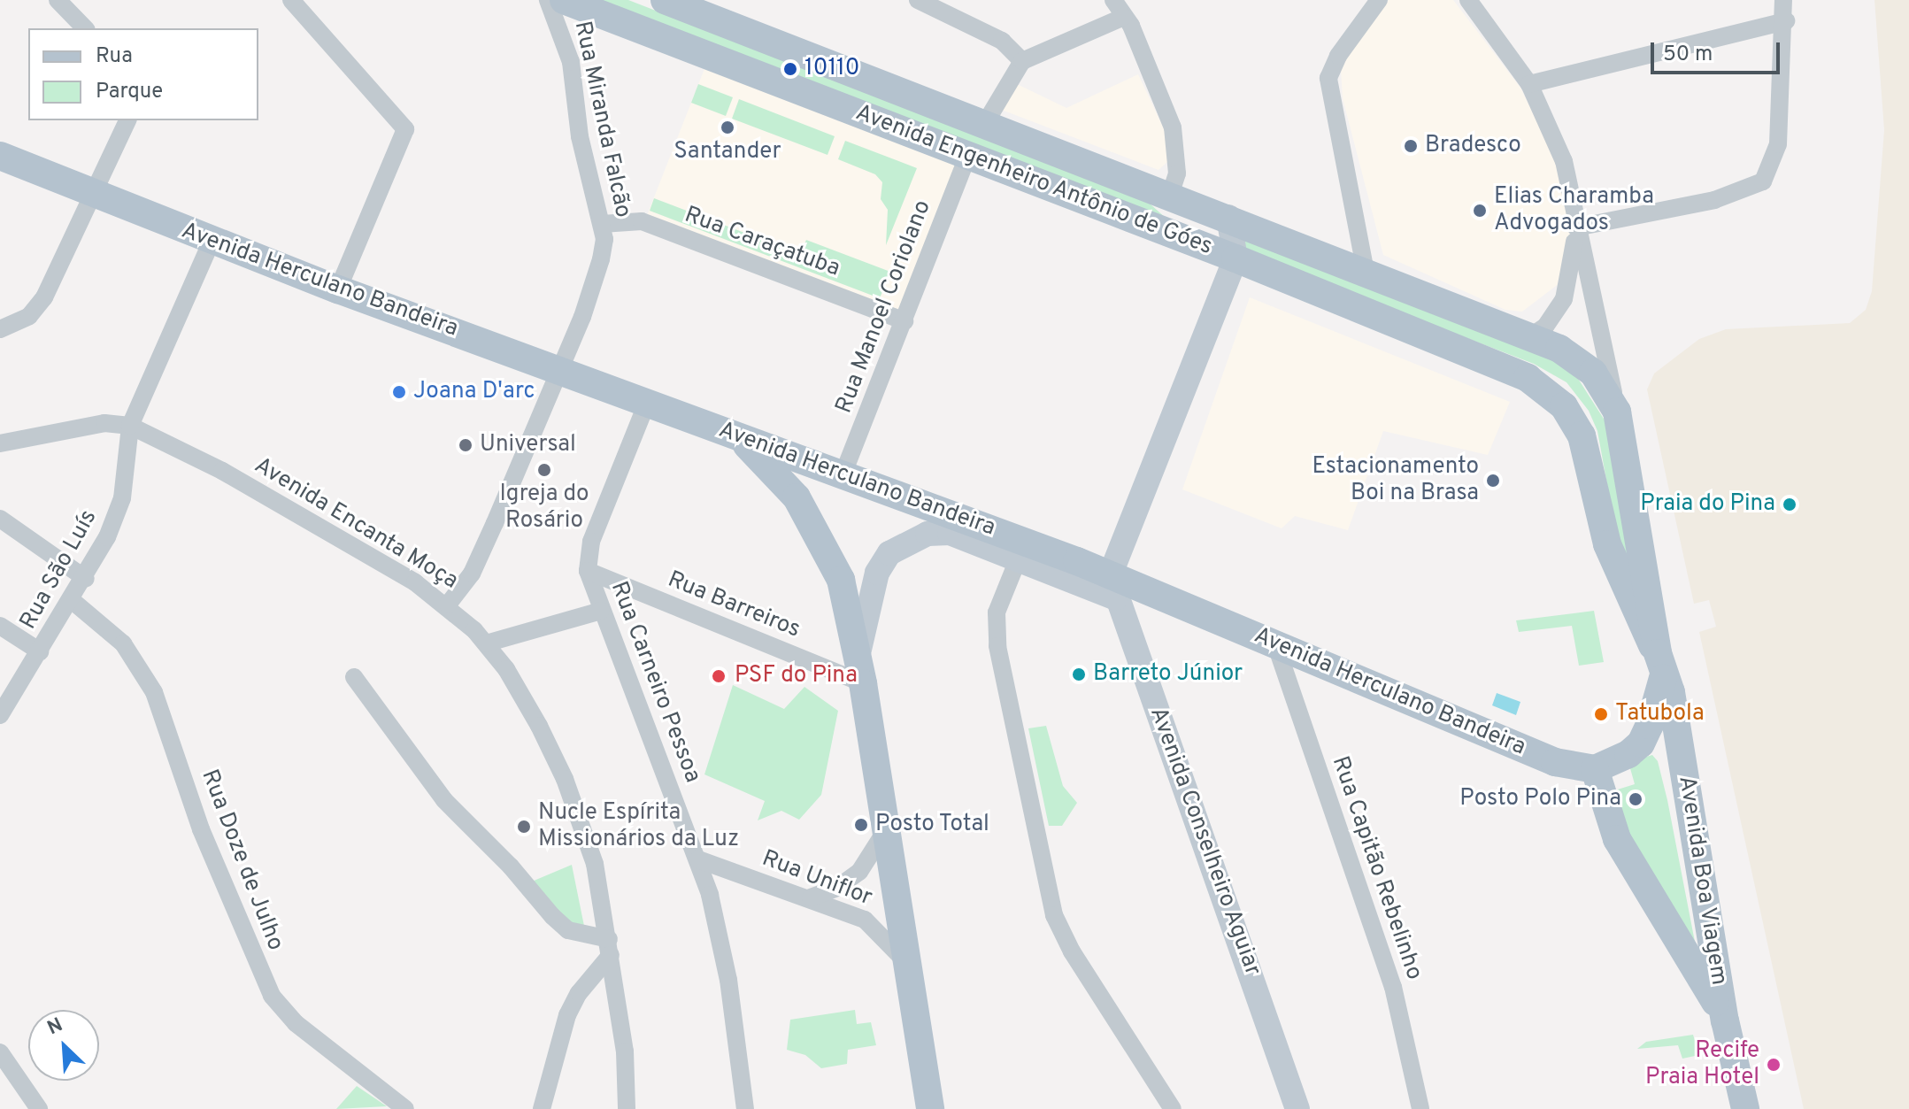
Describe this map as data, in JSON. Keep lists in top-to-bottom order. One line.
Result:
{"streets":{"main road":["Avenida Engenheiro Antônio de Góes","Avenida Herculano Bandeira","Avenida Conselheiro Aguiar","Avenida Boa Viagem"],"street":["Rua Miranda Falcão","Rua Caraçatuba","Rua Manoel Coriolano","Avenida Encanta Moça","Rua São Luís","Rua Barreiros","Rua Carneiro Pessoa","Rua Doze de Julho","Rua Capitão Rebelinho","Rua Uniflor"]},"crossings":[["Rua Miranda Falcão","Rua Caraçatuba"],["Rua Miranda Falcão","Avenida Herculano Bandeira"],["Rua Miranda Falcão","Avenida Encanta Moça"],["Avenida Engenheiro Antônio de Góes","Rua Manoel Coriolano"],["Avenida Engenheiro Antônio de Góes","Avenida Boa Viagem"],["Rua Caraçatuba","Rua Manoel Coriolano"],["Avenida Herculano Bandeira","Rua Manoel Coriolano"],["Avenida Herculano Bandeira","Rua São Luís"],["Avenida Herculano Bandeira","Rua Barreiros"],["Avenida Herculano Bandeira","Rua Carneiro Pessoa"],["Avenida Herculano Bandeira","Avenida Conselheiro Aguiar"],["Avenida Herculano Bandeira","Rua Capitão Rebelinho"],["Avenida Encanta Moça","Rua São Luís"],["Rua São Luís","Rua Doze de Julho"],["Rua Barreiros","Rua Carneiro Pessoa"],["Rua Carneiro Pessoa","Rua Uniflor"]],"places":["10110","Santander","Bradesco","Elias Charamba Advogados","Joana D'arc","Universal","Igreja do Rosário","Estacionamento Boi na Brasa","Praia do Pina","Barreto Júnior","PSF do Pina","Tatubola","Posto Polo Pina","Posto Total","Nucle Espírita Missionários da Luz","Recife Praia Hotel"],"legend":["Rua","Parque"],"scale_bar":"50 m","north":"top left"}
